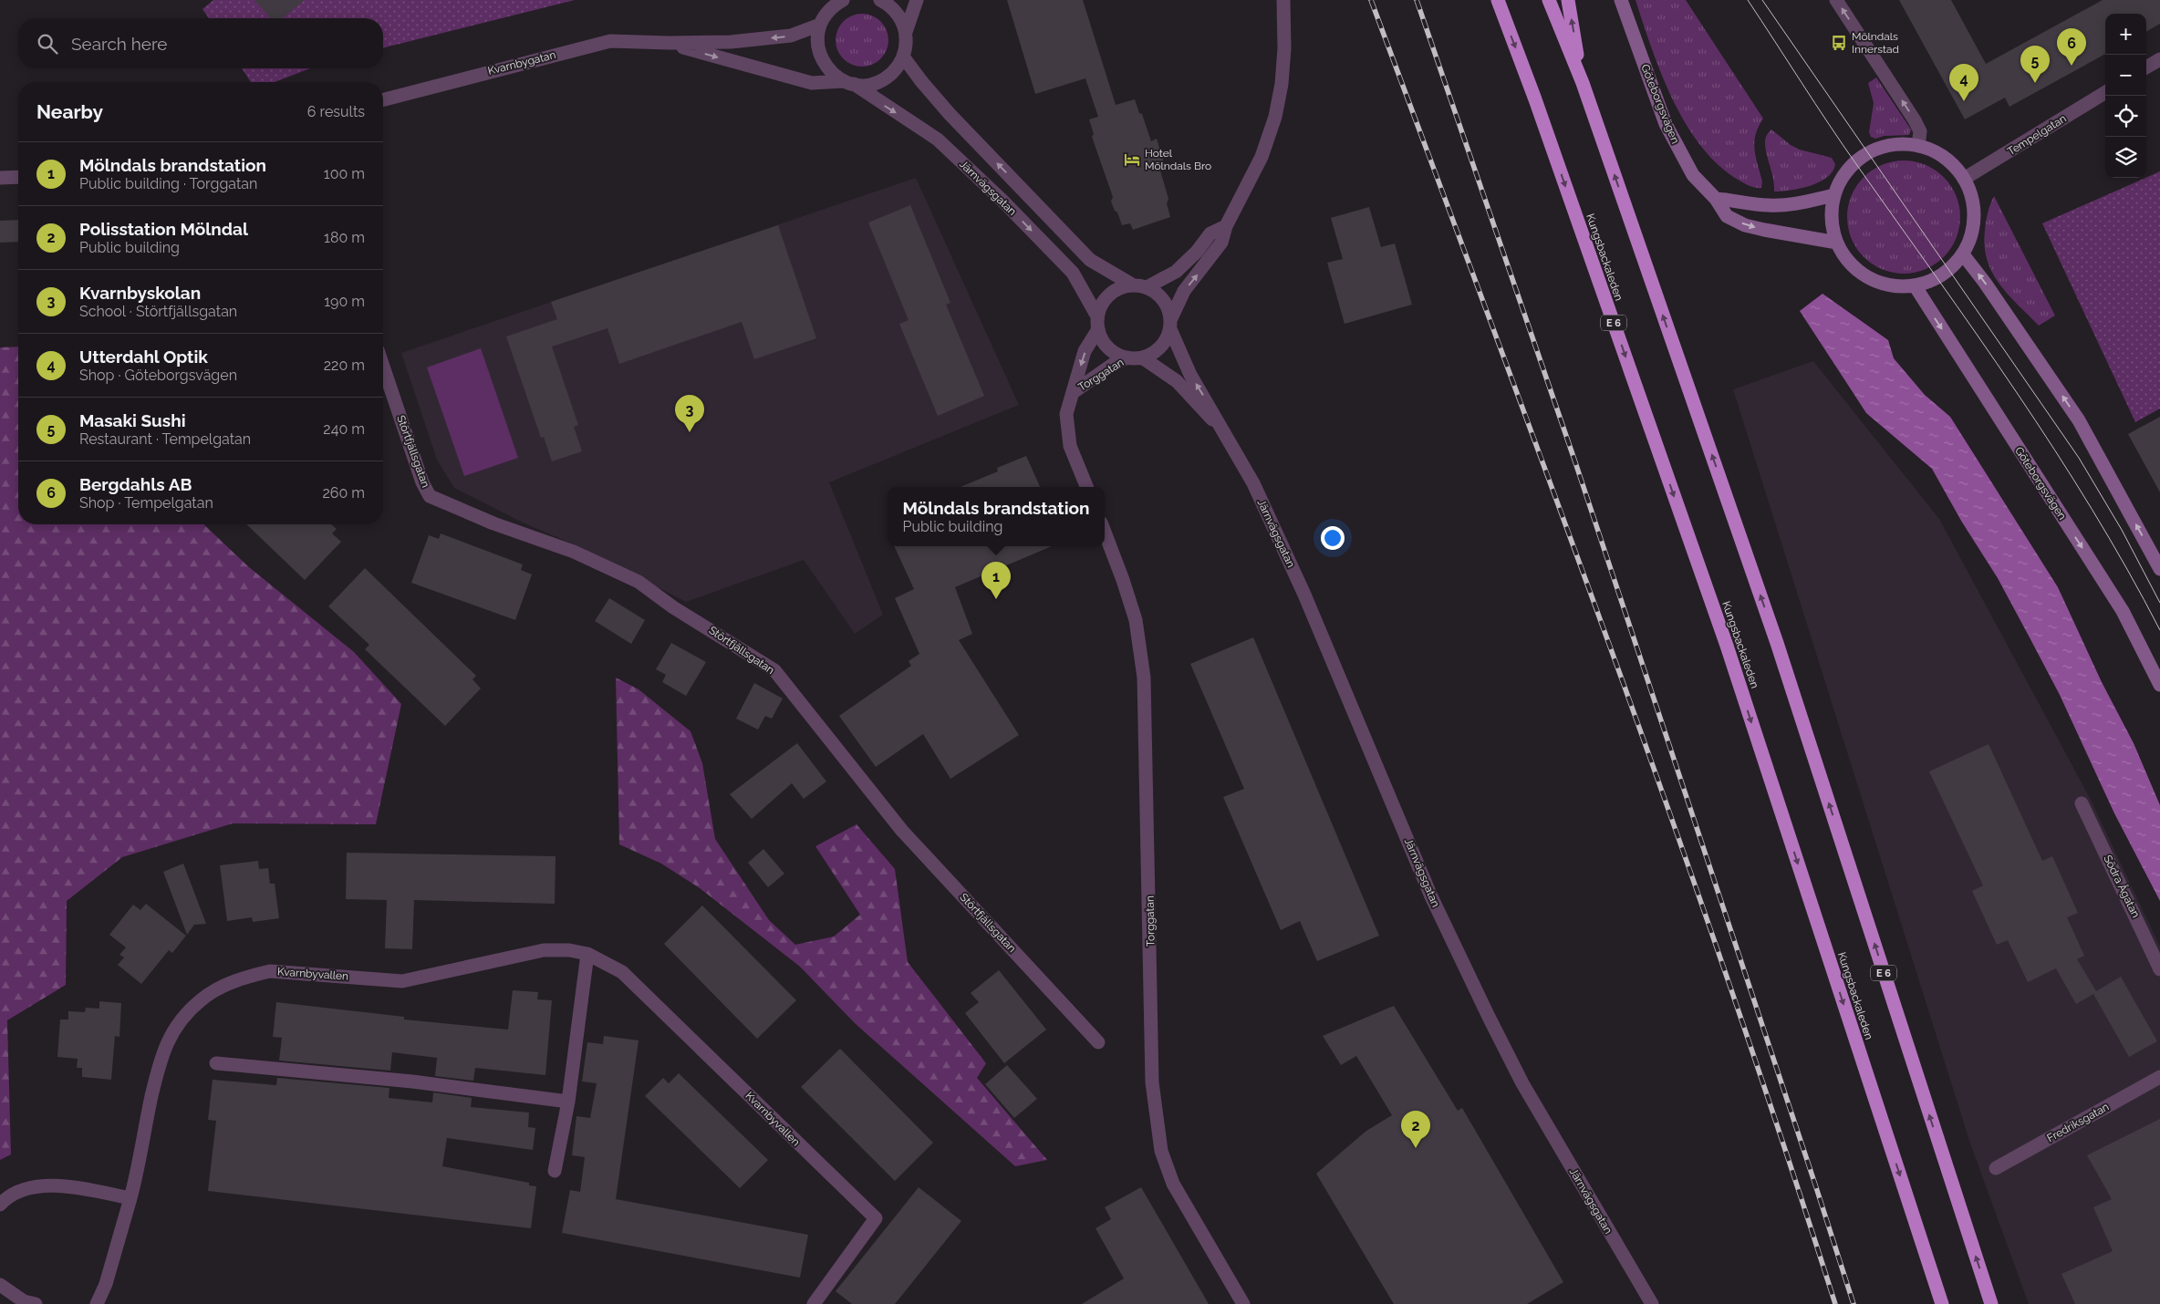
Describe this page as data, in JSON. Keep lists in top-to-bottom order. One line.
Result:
{"streets":{"highway":["Kungsbackaleden","E 6"],"main road":["Göteborgsvägen"],"street":["Kvarnbygatan","Tempelgatan","Järnvägsgatan","Torggatan","Störtfjällsgatan","Södra Ågatan","Kvarnbyvallen","Fredriksgatan"]},"crossings":[["Kvarnbygatan","Järnvägsgatan"],["Göteborgsvägen","Tempelgatan"],["Järnvägsgatan","Torggatan"]],"places":{"bus stop":["Mölndals Innerstad"],"hotel":["Hotel Mölndals Bro"]},"page":{"map_buttons":["+","−"],"search":"Search here","pins":["6","5","4","3","1","2"],"heading":["Nearby","6 results"],"list":[{"mark":"1","name":"Mölndals brandstation","note":"Public building · Torggatan","value":"100 m"},{"mark":"2","name":"Polisstation Mölndal","note":"Public building","value":"180 m"},{"mark":"3","name":"Kvarnbyskolan","note":"School · Störtfjällsgatan","value":"190 m"},{"mark":"4","name":"Utterdahl Optik","note":"Shop · Göteborgsvägen","value":"220 m"},{"mark":"5","name":"Masaki Sushi","note":"Restaurant · Tempelgatan","value":"240 m"},{"mark":"6","name":"Bergdahls AB","note":"Shop · Tempelgatan","value":"260 m"}],"popup":["Mölndals brandstation","Public building"]}}
